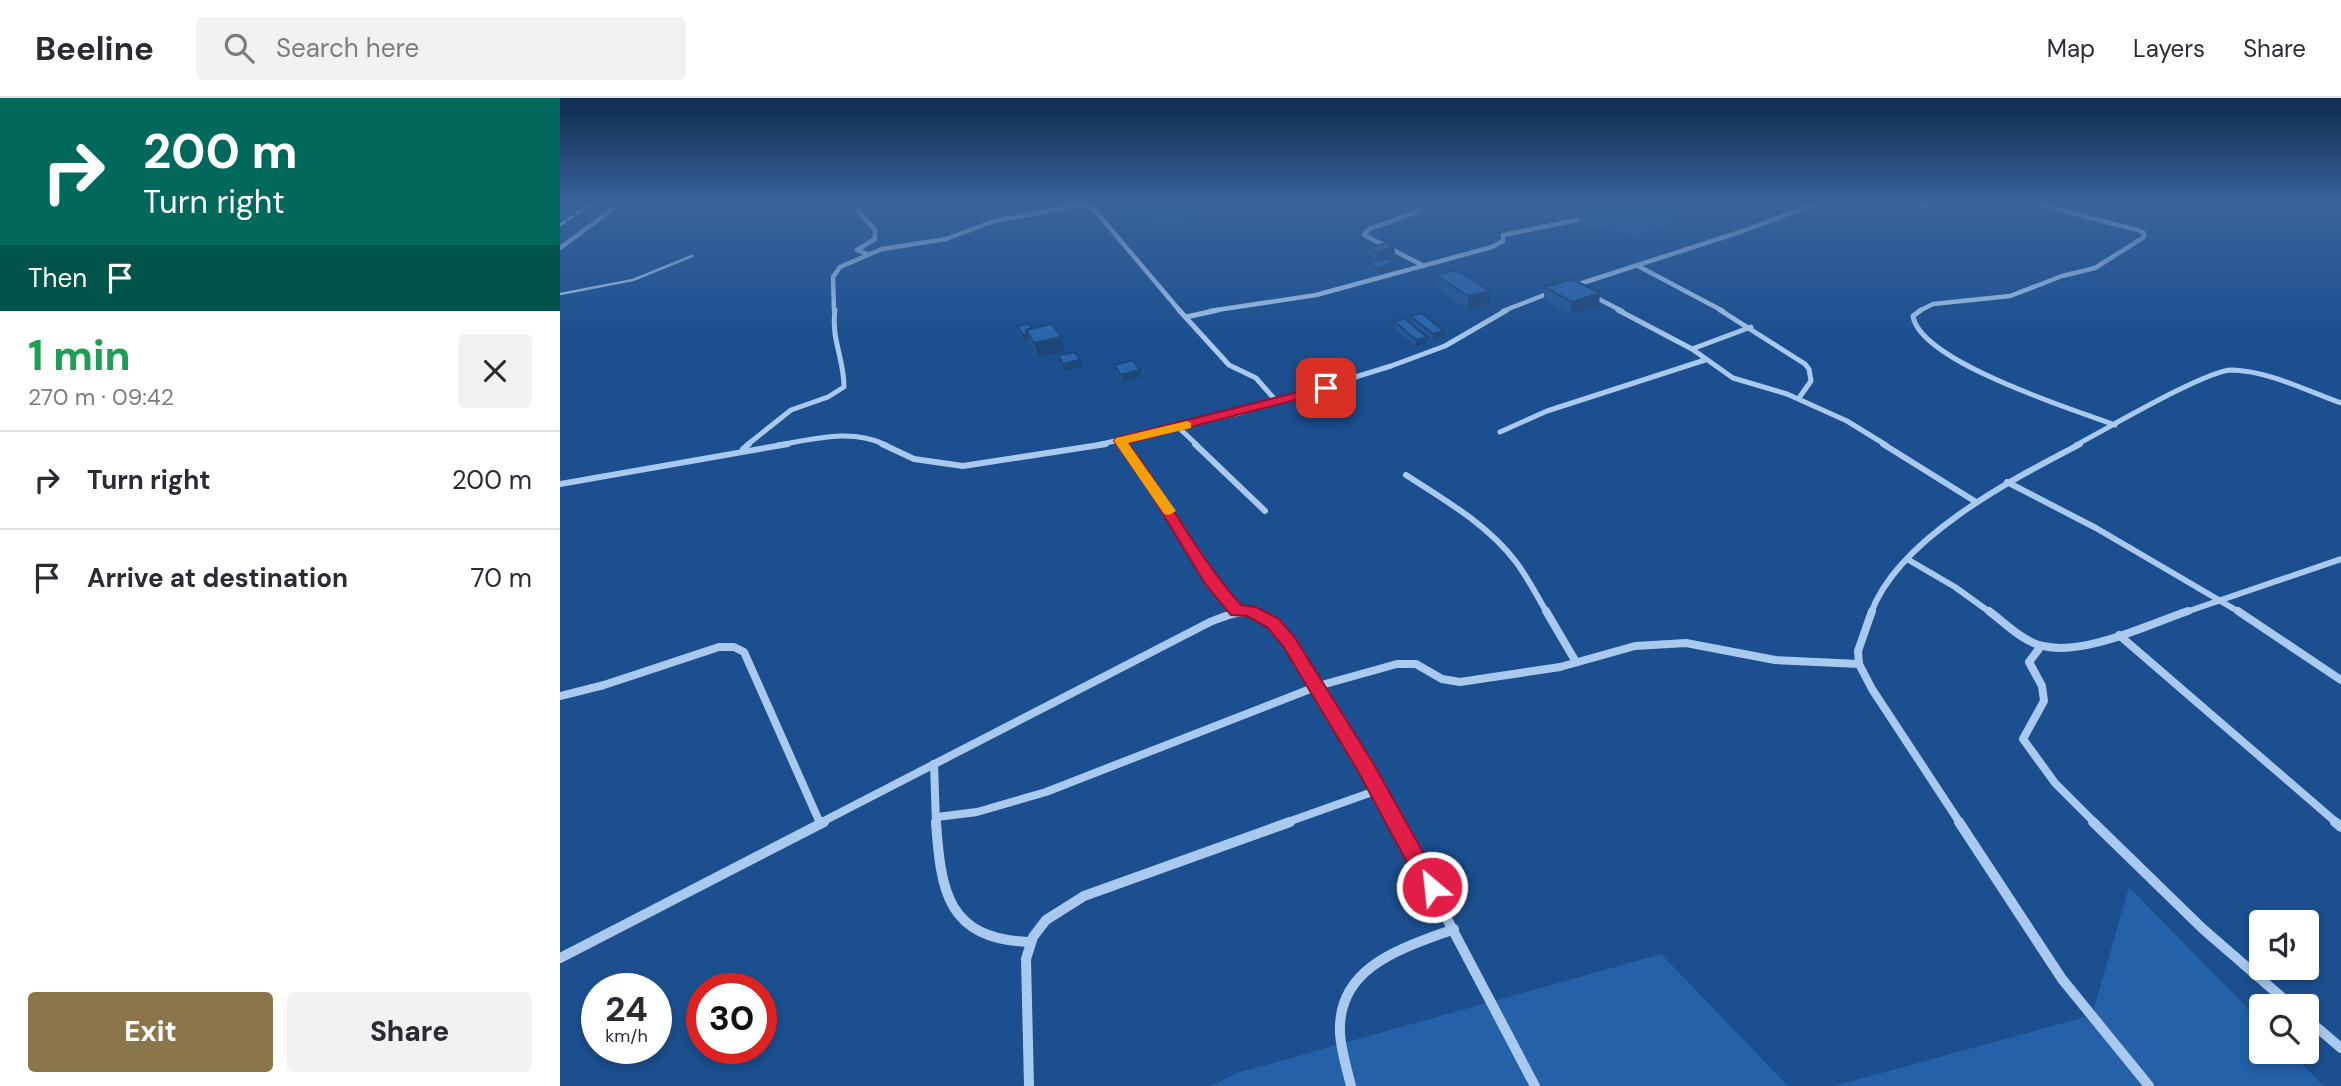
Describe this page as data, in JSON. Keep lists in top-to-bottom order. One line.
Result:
{"page":{"header":"Beeline","search":"Search here","nav":["Map","Layers","Share"],"turn":["200 m","Turn right"],"then":"Then","heading":["1 min","270 m · 09:42"],"list":[{"name":"Turn right","value":"200 m"},{"name":"Arrive at destination","value":"70 m"}],"speed":"24 km/h","limit":"30","buttons":["Exit","Share"]}}
